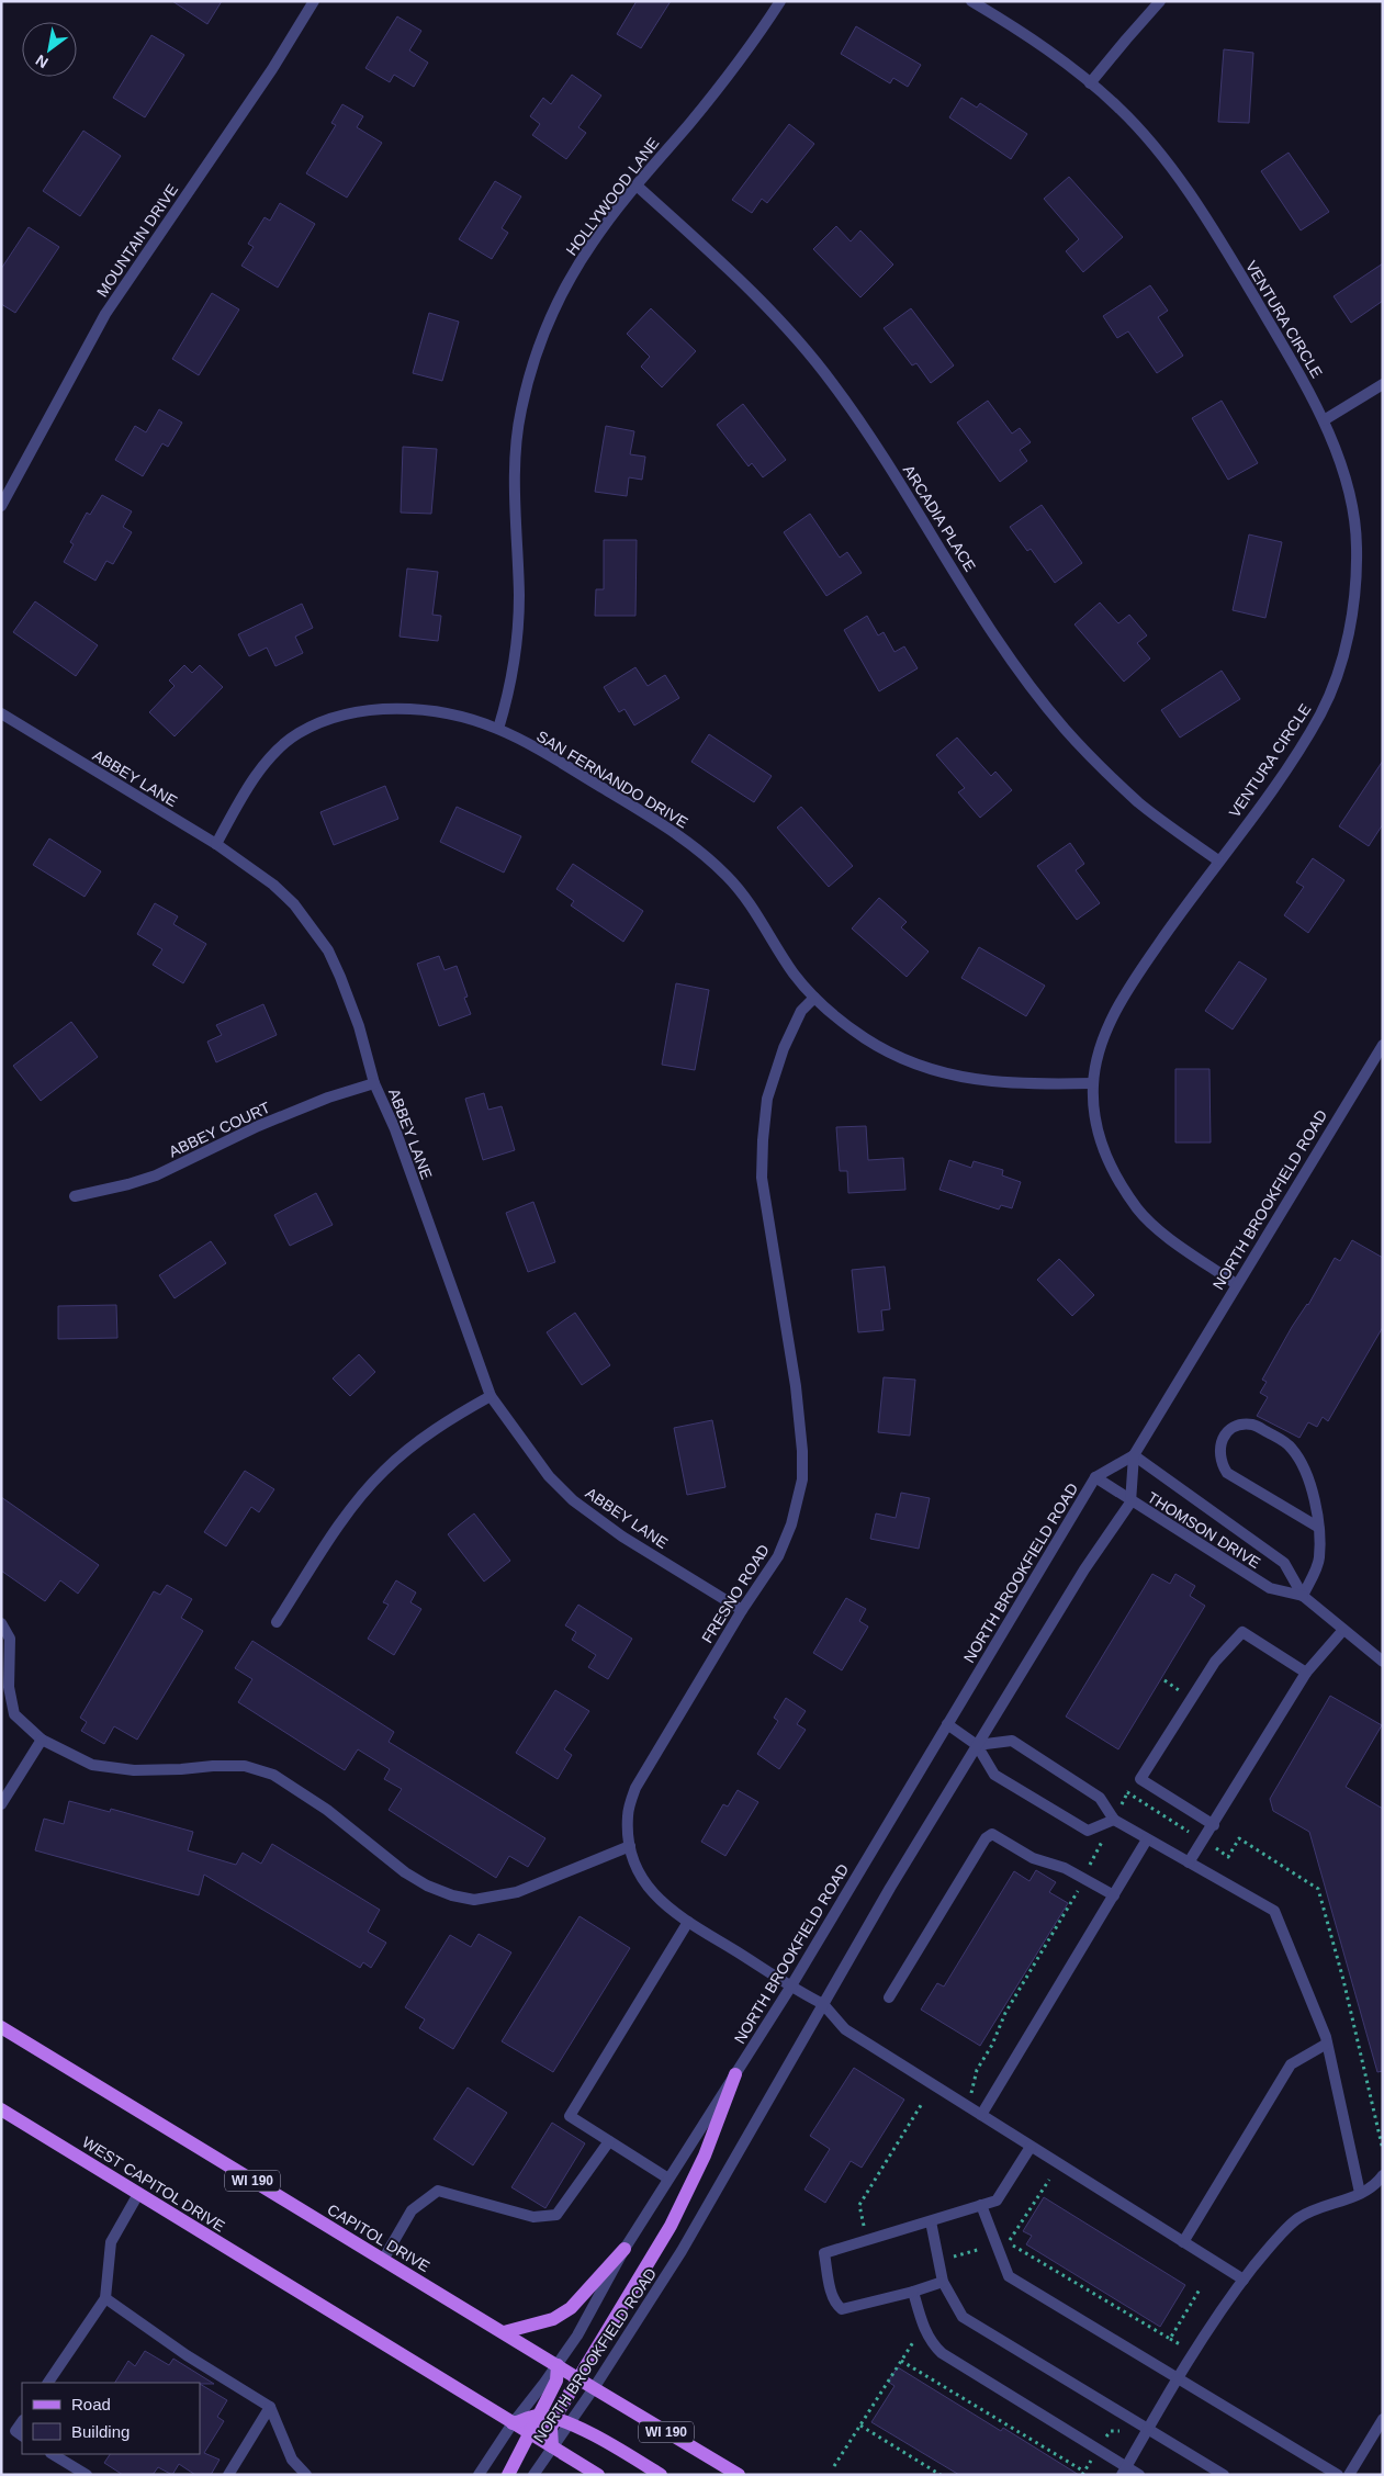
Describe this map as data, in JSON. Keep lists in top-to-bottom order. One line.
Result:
{"streets":{"main road":["WI 190","WEST CAPITOL DRIVE","CAPITOL DRIVE"],"street":["HOLLYWOOD LANE","MOUNTAIN DRIVE","VENTURA CIRCLE","ARCADIA PLACE","ABBEY LANE","SAN FERNANDO DRIVE","ABBEY COURT","NORTH BROOKFIELD ROAD","THOMSON DRIVE","FRESNO ROAD"]},"crossings":[["HOLLYWOOD LANE","ARCADIA PLACE"],["HOLLYWOOD LANE","SAN FERNANDO DRIVE"],["VENTURA CIRCLE","ARCADIA PLACE"],["VENTURA CIRCLE","SAN FERNANDO DRIVE"],["VENTURA CIRCLE","NORTH BROOKFIELD ROAD"],["ABBEY LANE","SAN FERNANDO DRIVE"],["ABBEY LANE","ABBEY COURT"],["ABBEY LANE","FRESNO ROAD"],["SAN FERNANDO DRIVE","FRESNO ROAD"],["NORTH BROOKFIELD ROAD","THOMSON DRIVE"],["NORTH BROOKFIELD ROAD","FRESNO ROAD"],["NORTH BROOKFIELD ROAD","WEST CAPITOL DRIVE"],["NORTH BROOKFIELD ROAD","CAPITOL DRIVE"]],"legend":["Road","Building"],"north":"bottom left"}
